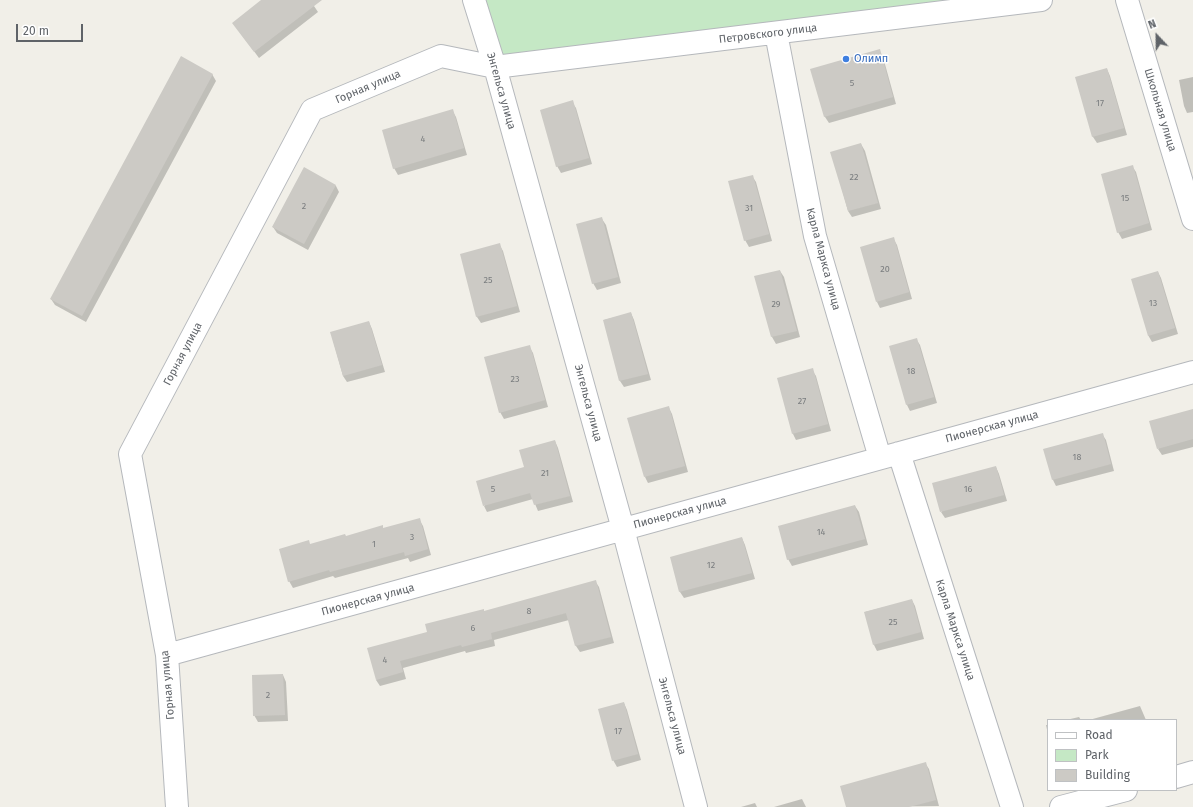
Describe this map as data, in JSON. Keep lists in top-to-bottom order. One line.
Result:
{"streets":{"street":["Петровского улица","Горная улица","Энгельса улица","Школьная улица","Карла Маркса улица","Пионерская улица"]},"crossings":[["Петровского улица","Горная улица"],["Петровского улица","Энгельса улица"],["Петровского улица","Карла Маркса улица"],["Горная улица","Энгельса улица"],["Горная улица","Пионерская улица"],["Энгельса улица","Пионерская улица"],["Карла Маркса улица","Пионерская улица"]],"places":["Олимп"],"house_numbers":["5","17","4","22","15","2","31","20","25","13","29","18","23","27","18","21","5","16","14","3","1","12","8","25","6","4","2","17"],"legend":["Road","Park","Building"],"scale_bar":"20 m","north":"top"}
